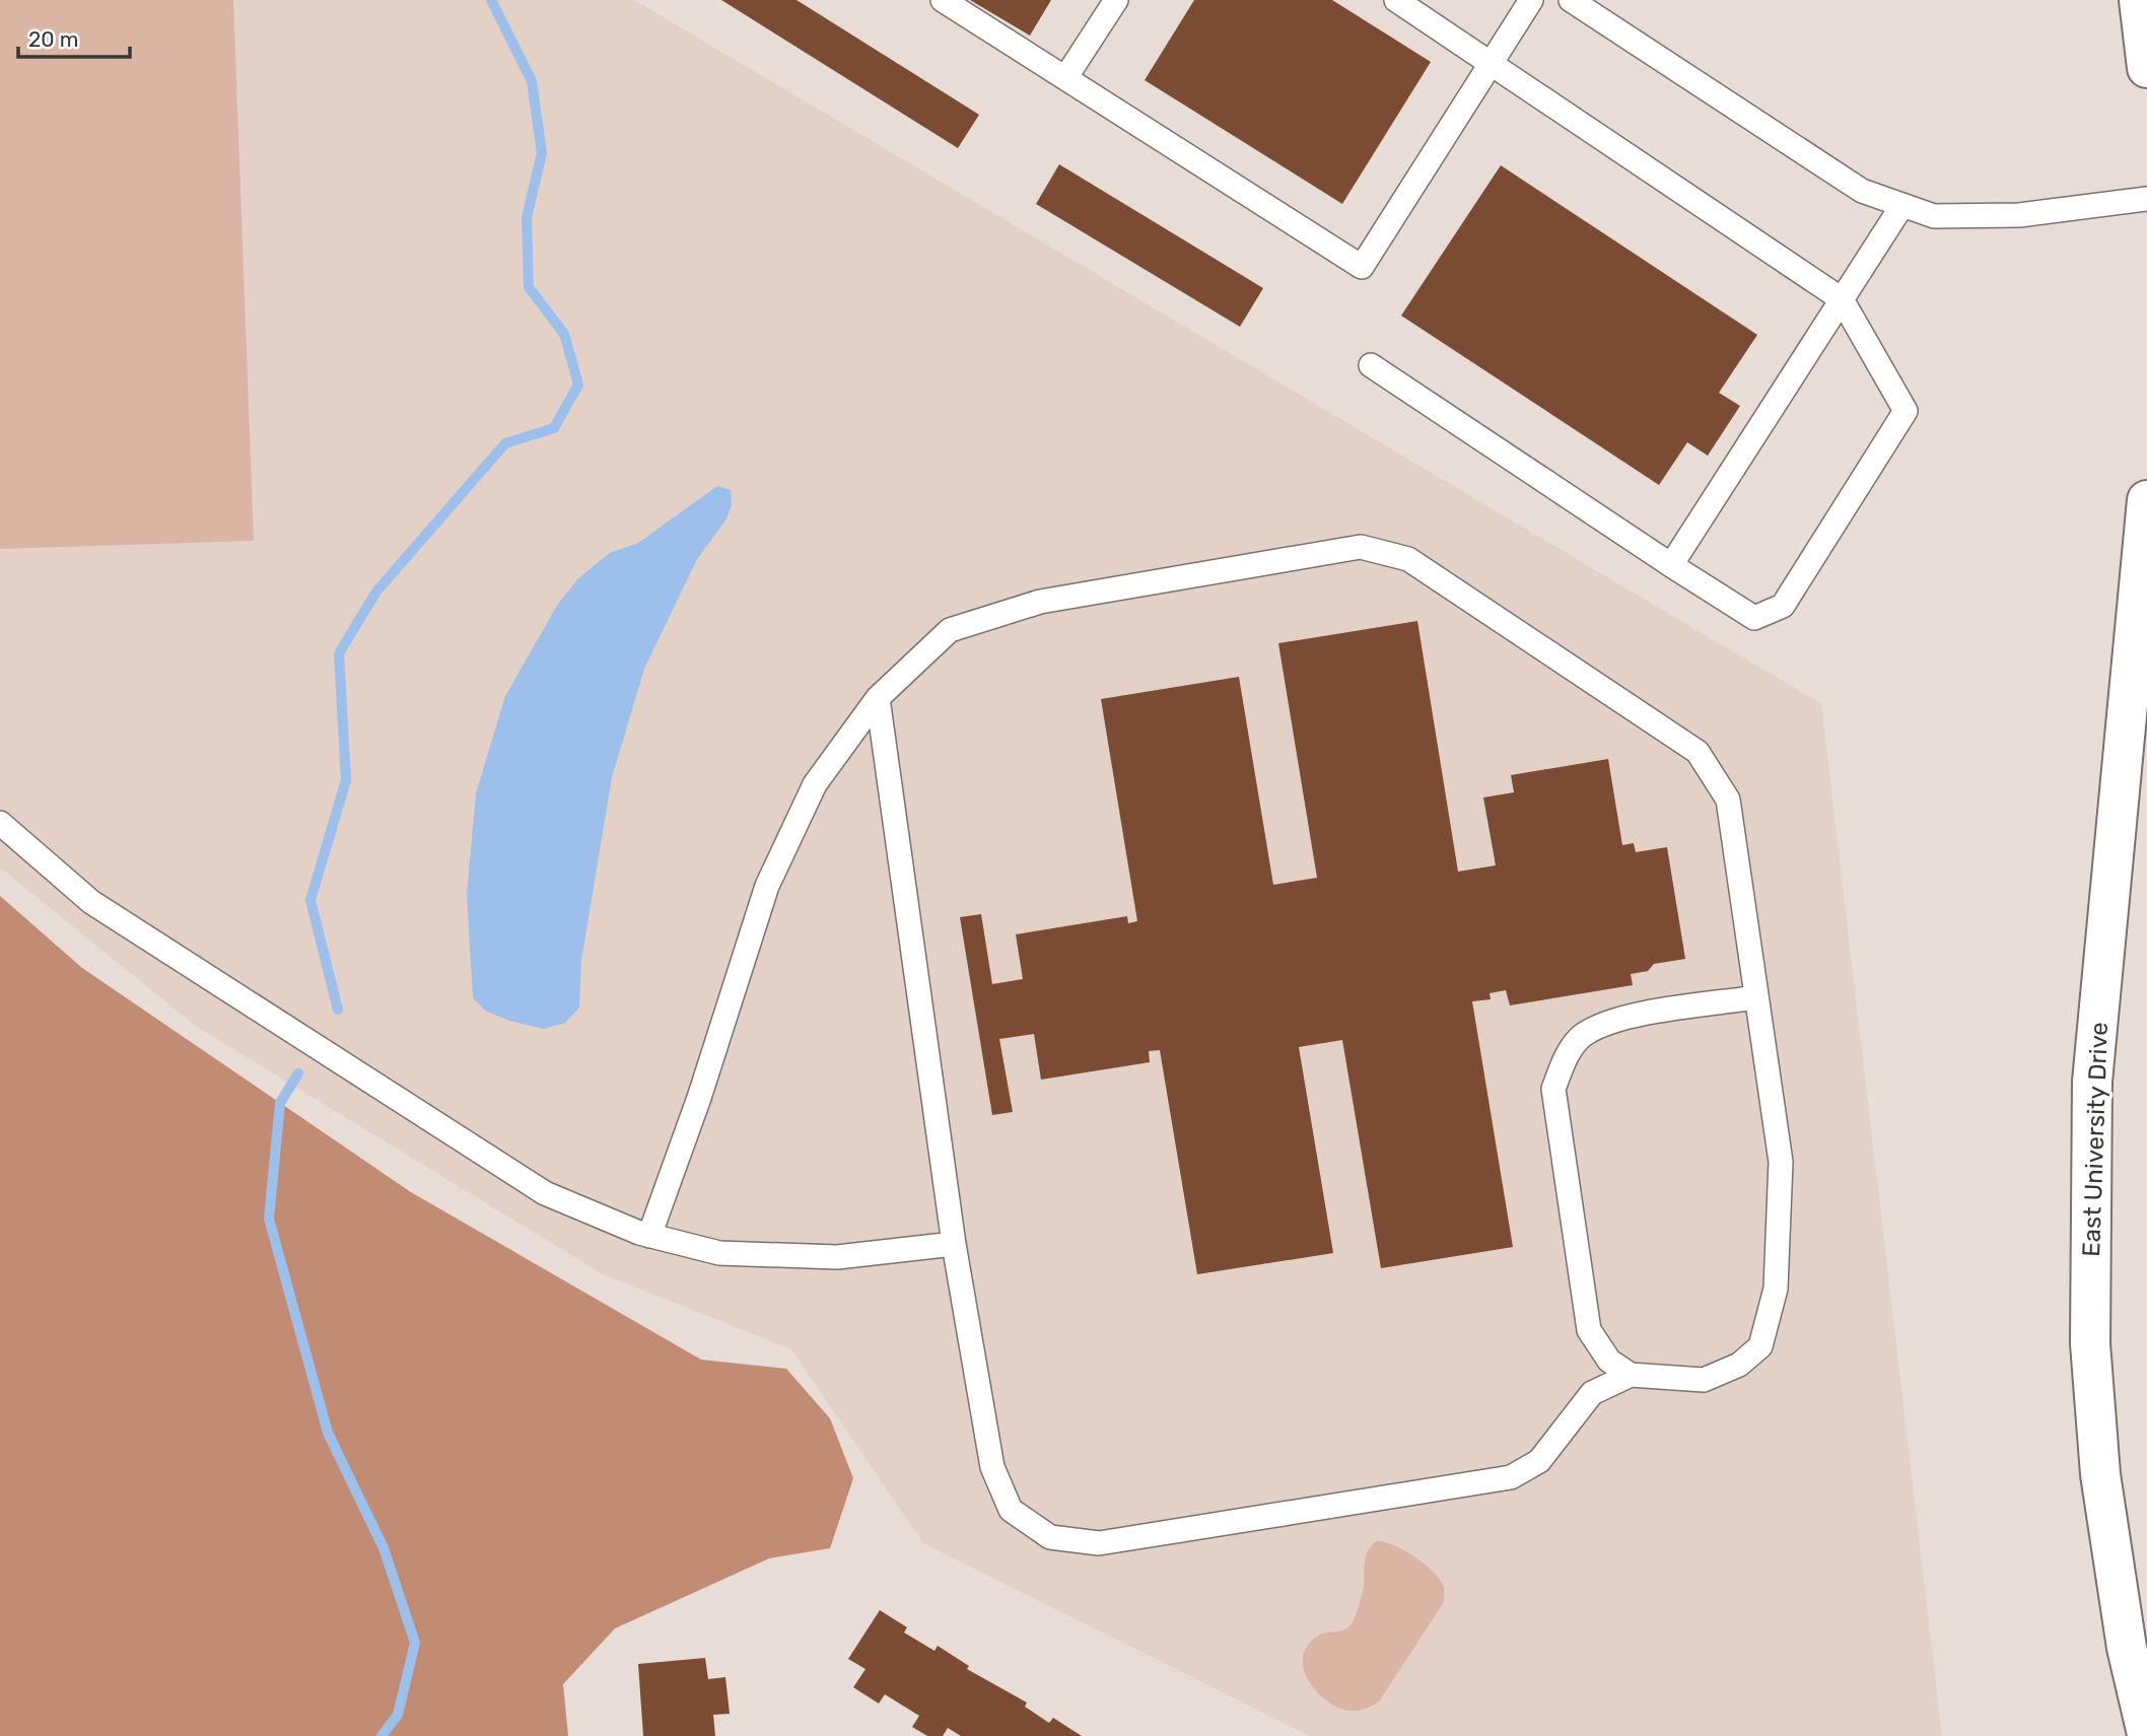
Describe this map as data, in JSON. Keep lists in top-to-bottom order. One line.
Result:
{"streets":{"main road":["East University Drive"]},"scale_bar":"20 m"}
